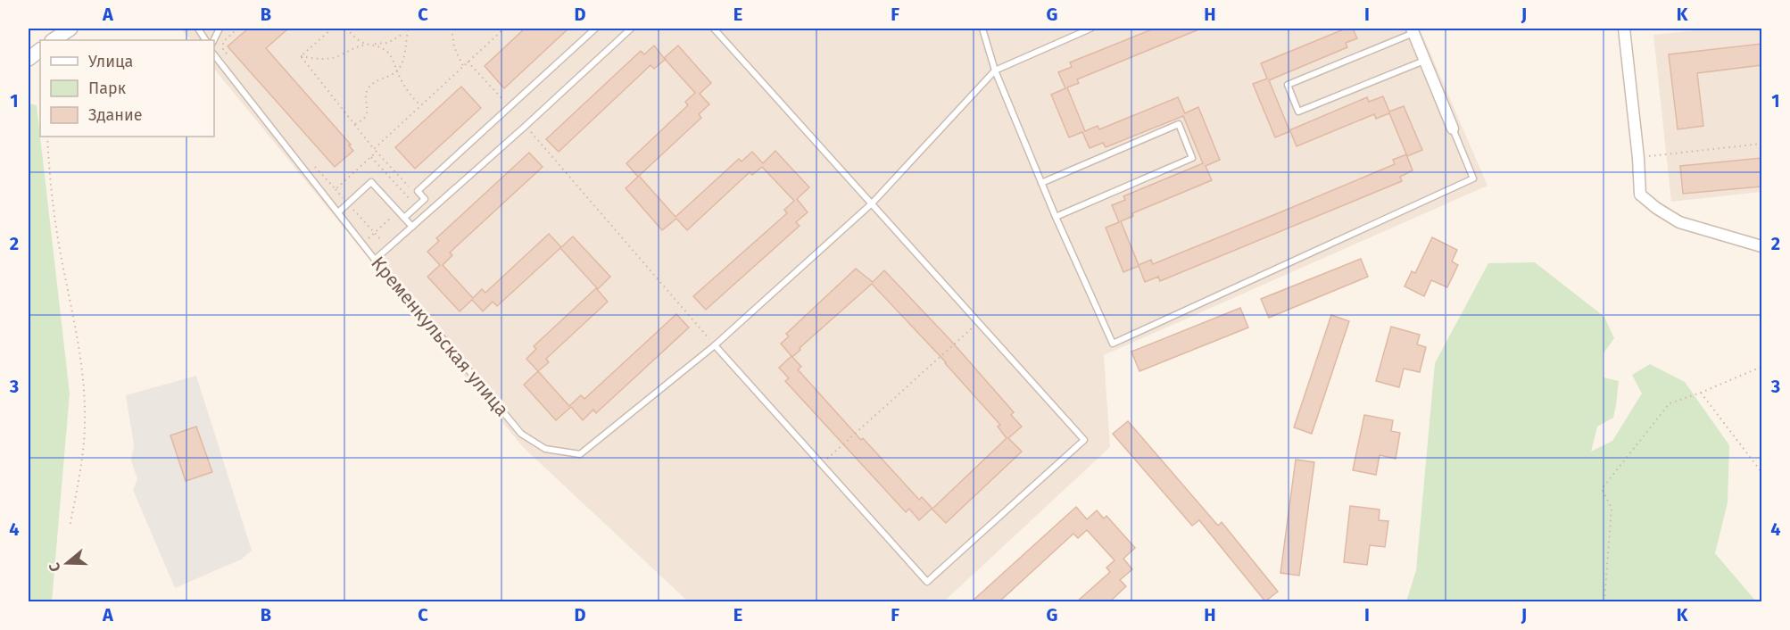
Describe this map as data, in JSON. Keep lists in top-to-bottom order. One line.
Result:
{"streets":{"lane":["Кременкульская улица"]},"legend":["Улица","Парк","Здание"],"north":"left","grid":{"columns":["A","B","C","D","E","F","G","H","I","J","K"],"rows":["1","2","3","4"]}}
